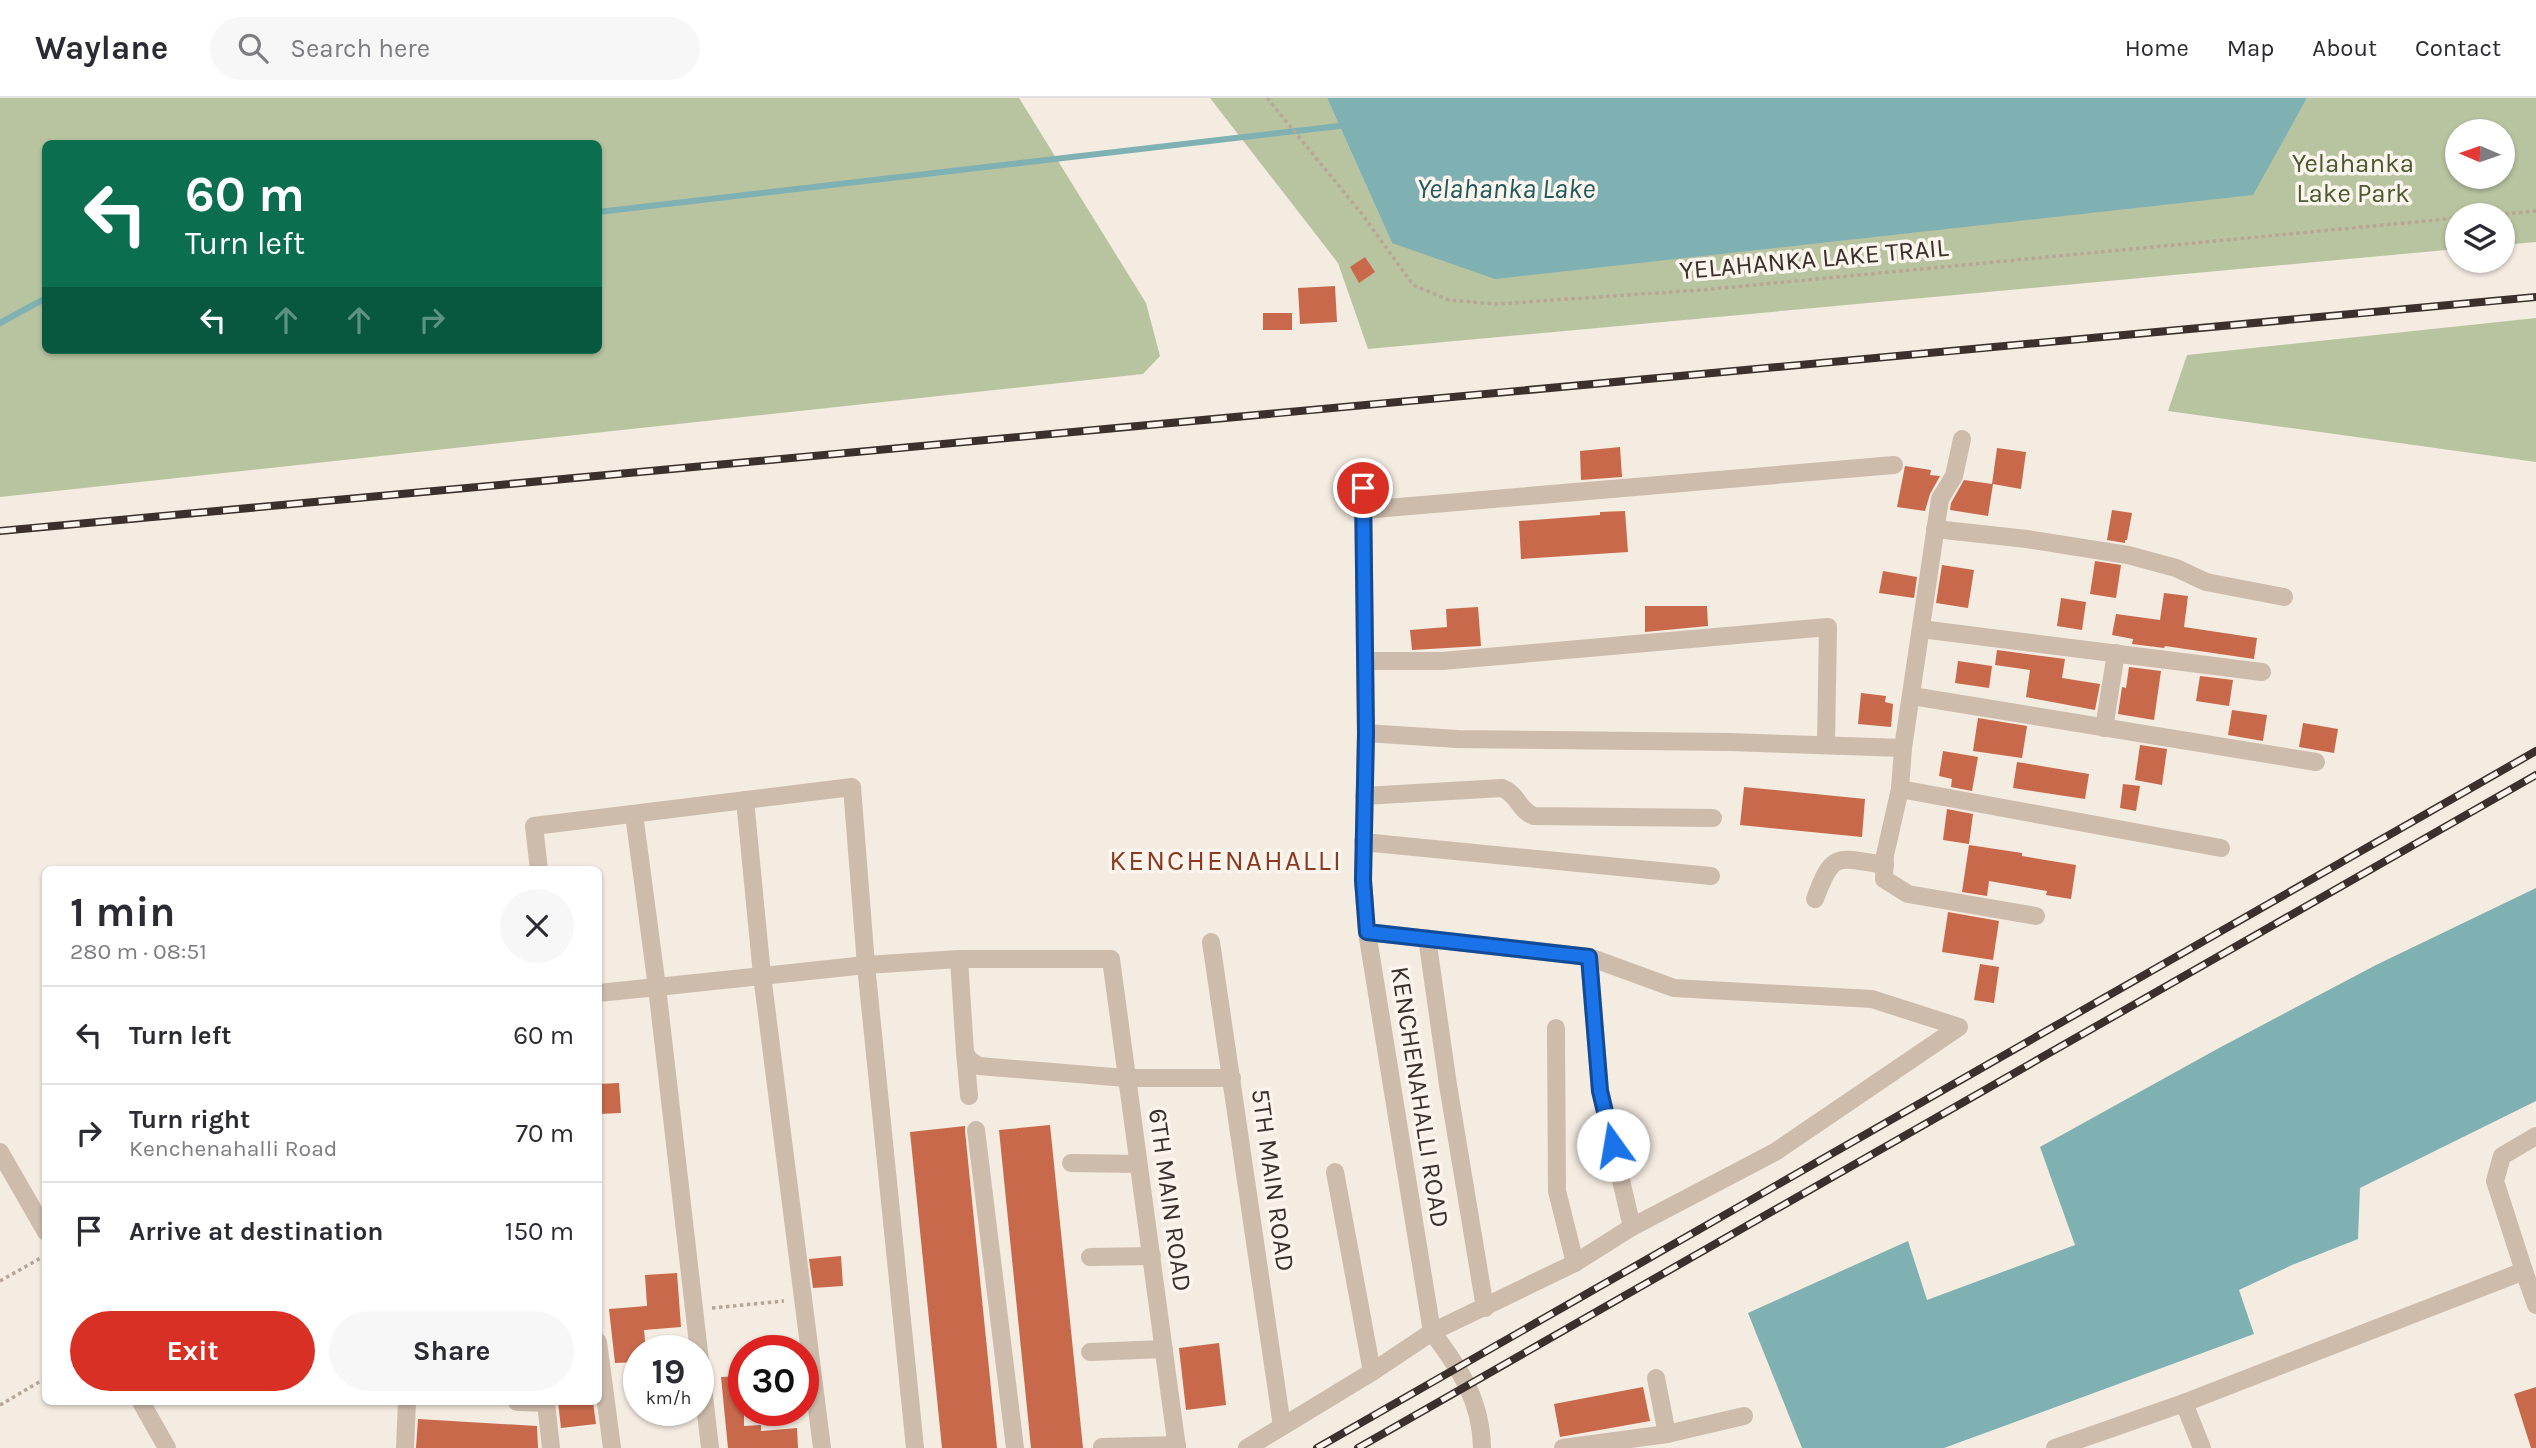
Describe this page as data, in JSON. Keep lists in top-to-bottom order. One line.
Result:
{"streets":{"street":["KENCHENAHALLI ROAD","5TH MAIN ROAD","6TH MAIN ROAD"],"path":["YELAHANKA LAKE TRAIL"]},"districts":["KENCHENAHALLI"],"water":["Yelahanka Lake"],"parks":["Yelahanka Lake Park"],"north":"left","page":{"header":"Waylane","search":"Search here","nav":["Home","Map","About","Contact"],"turn":["60 m","Turn left"],"heading":["1 min","280 m · 08:51"],"list":[{"name":"Turn left","value":"60 m"},{"name":"Turn right","note":"Kenchenahalli Road","value":"70 m"},{"name":"Arrive at destination","value":"150 m"}],"buttons":["Exit","Share"],"speed":"19 km/h","limit":"30"}}
